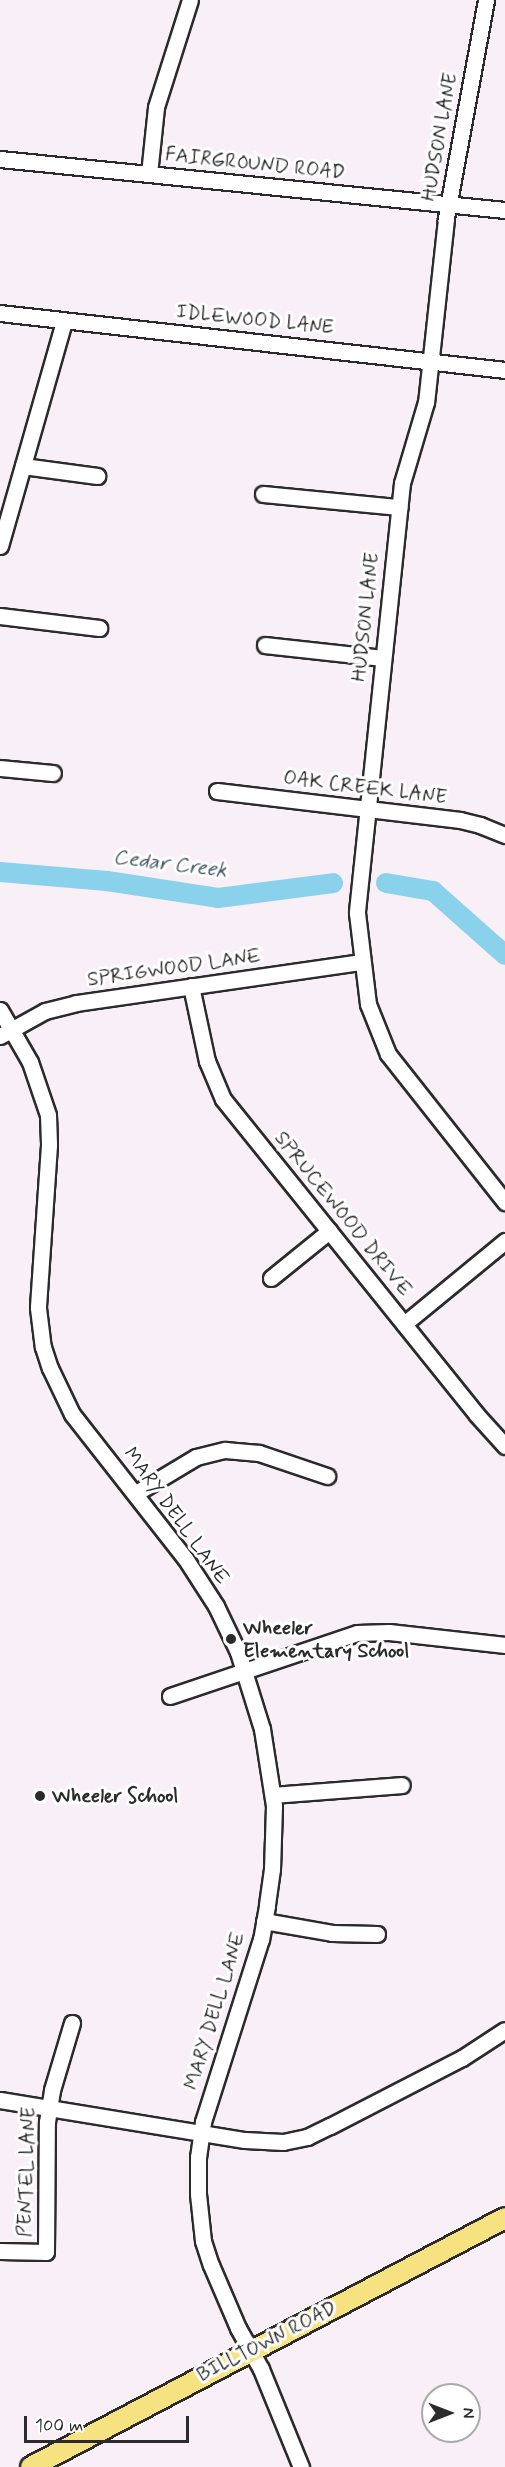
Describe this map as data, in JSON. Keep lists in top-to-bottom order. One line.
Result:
{"streets":{"main road":["BILLTOWN ROAD"],"street":["HUDSON LANE","FAIRGROUND ROAD","IDLEWOOD LANE","OAK CREEK LANE","SPRIGWOOD LANE","SPRUCEWOOD DRIVE","MARY DELL LANE","PENTEL LANE"]},"crossings":[["HUDSON LANE","FAIRGROUND ROAD"],["HUDSON LANE","IDLEWOOD LANE"],["HUDSON LANE","OAK CREEK LANE"],["HUDSON LANE","SPRIGWOOD LANE"],["SPRIGWOOD LANE","SPRUCEWOOD DRIVE"],["SPRIGWOOD LANE","MARY DELL LANE"],["MARY DELL LANE","BILLTOWN ROAD"]],"water":["Cedar Creek"],"places":["Wheeler Elementary School","Wheeler School"],"scale_bar":"100 m","north":"right"}
